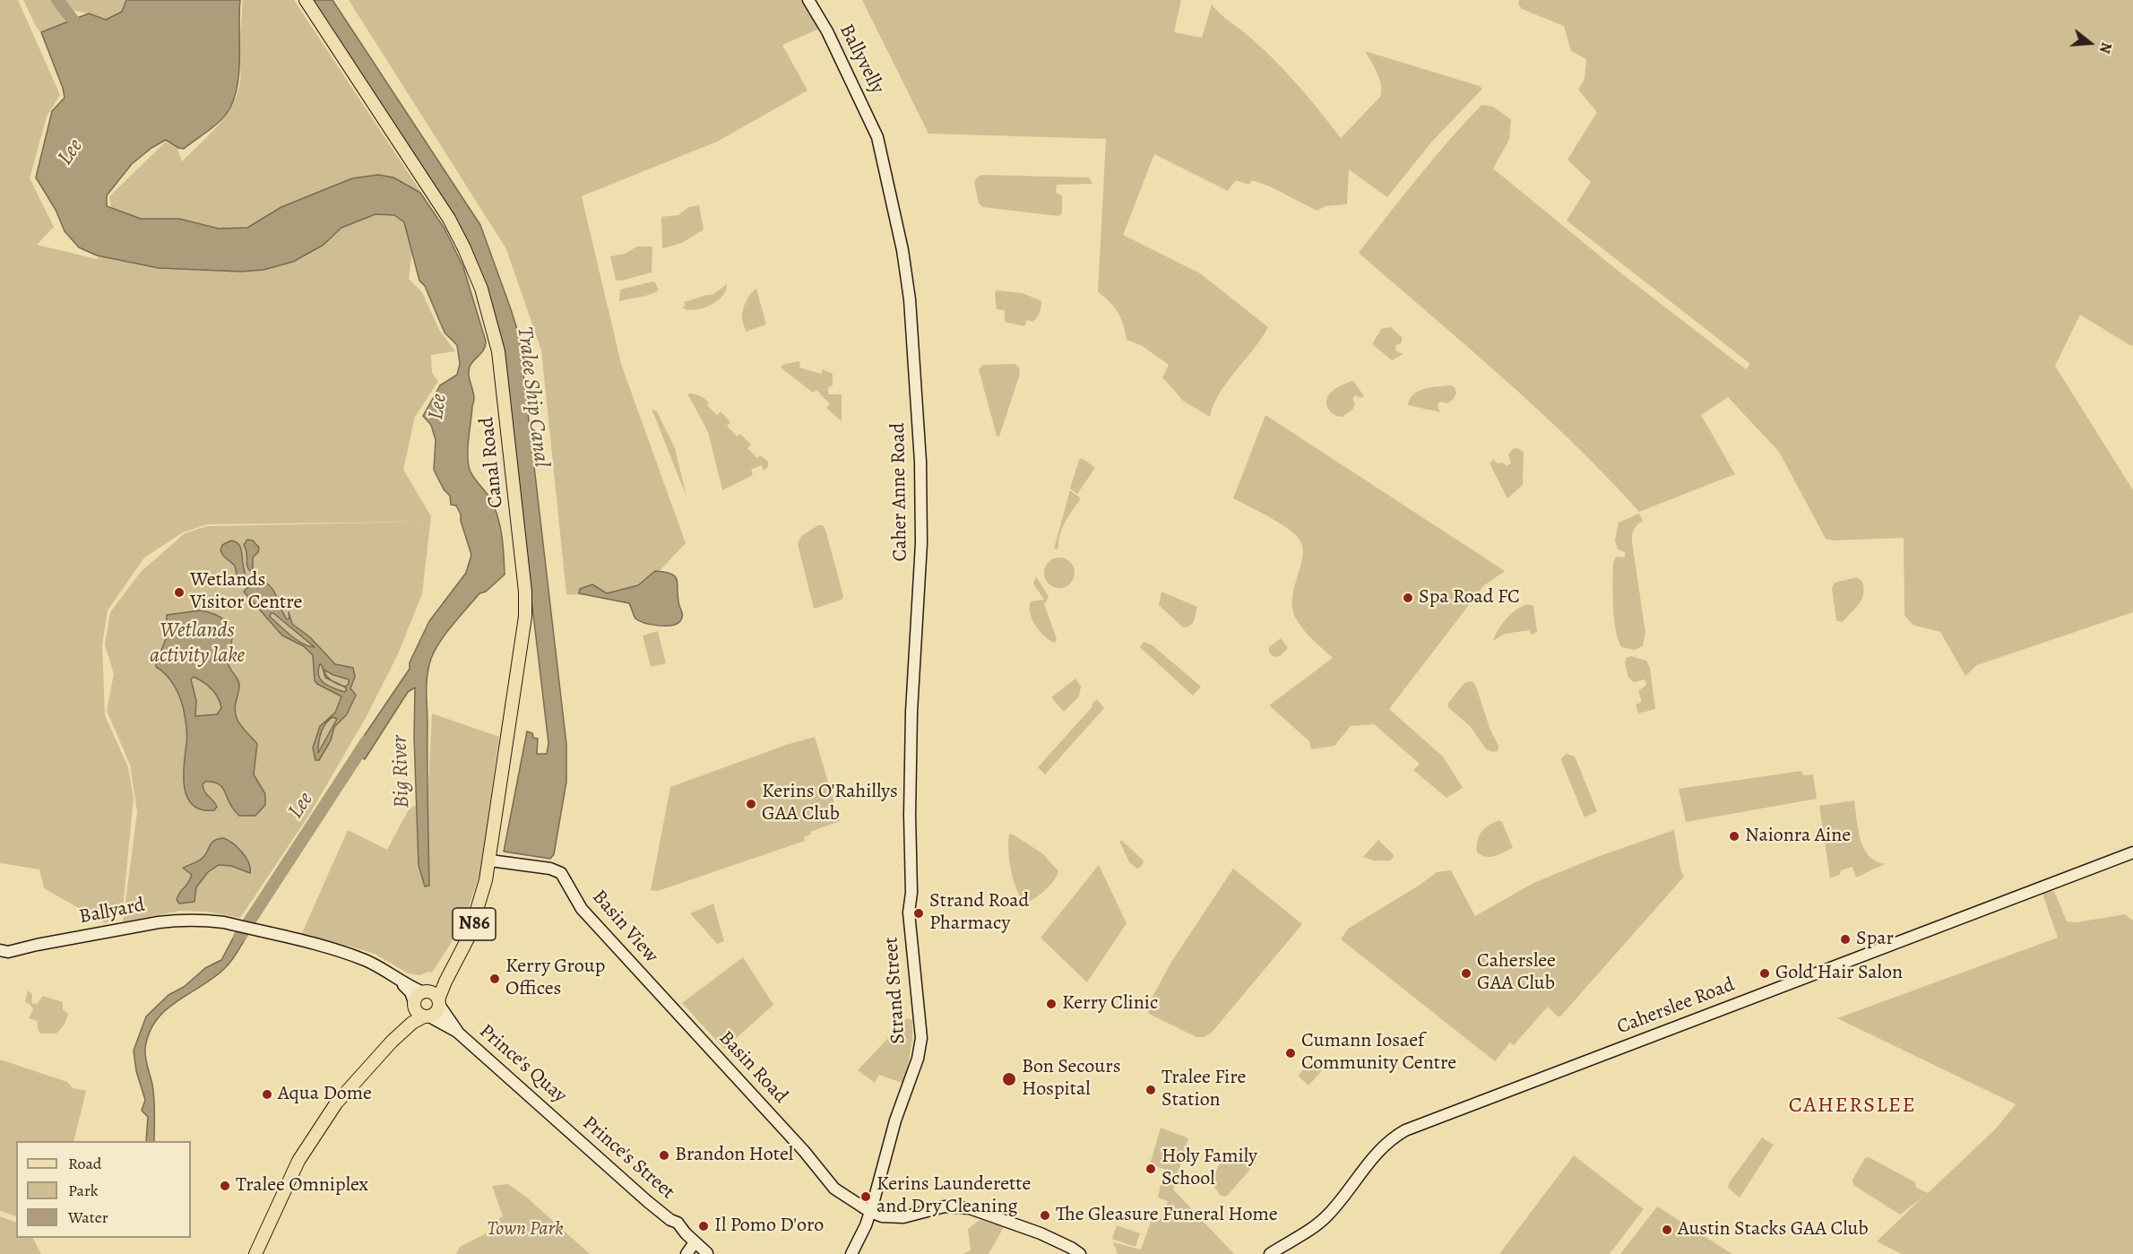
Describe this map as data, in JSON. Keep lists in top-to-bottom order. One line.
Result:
{"streets":{"main road":["Ballyvelly","Canal Road","Caher Anne Road","Ballyard","N86","Basin View","Strand Street","Caherslee Road","Prince's Quay","Basin Road","Prince's Street"]},"crossings":[["Ballyvelly","Caher Anne Road"],["Canal Road","N86"],["Canal Road","Basin View"],["Caher Anne Road","Strand Street"],["Ballyard","N86"],["Ballyard","Prince's Quay"],["N86","Prince's Quay"],["Basin View","Basin Road"],["Strand Street","Basin Road"],["Prince's Quay","Prince's Street"]],"districts":["CAHERSLEE"],"water":["Lee","Tralee Ship Canal","Wetlands activity lake","Big River"],"parks":["Town Park"],"places":["Wetlands Visitor Centre","Spa Road FC","Kerins O'Rahillys GAA Club","Naionra Aine","Strand Road Pharmacy","Spar","Caherslee GAA Club","Gold Hair Salon","Kerry Group Offices","Kerry Clinic","Cumann Iosaef Community Centre","Bon Secours Hospital","Tralee Fire Station","Aqua Dome","Brandon Hotel","Holy Family School","Tralee Omniplex","Kerins Launderette and Dry Cleaning","The Gleasure Funeral Home","Il Pomo D'oro","Austin Stacks GAA Club"],"legend":["Road","Park","Water"],"north":"right"}
